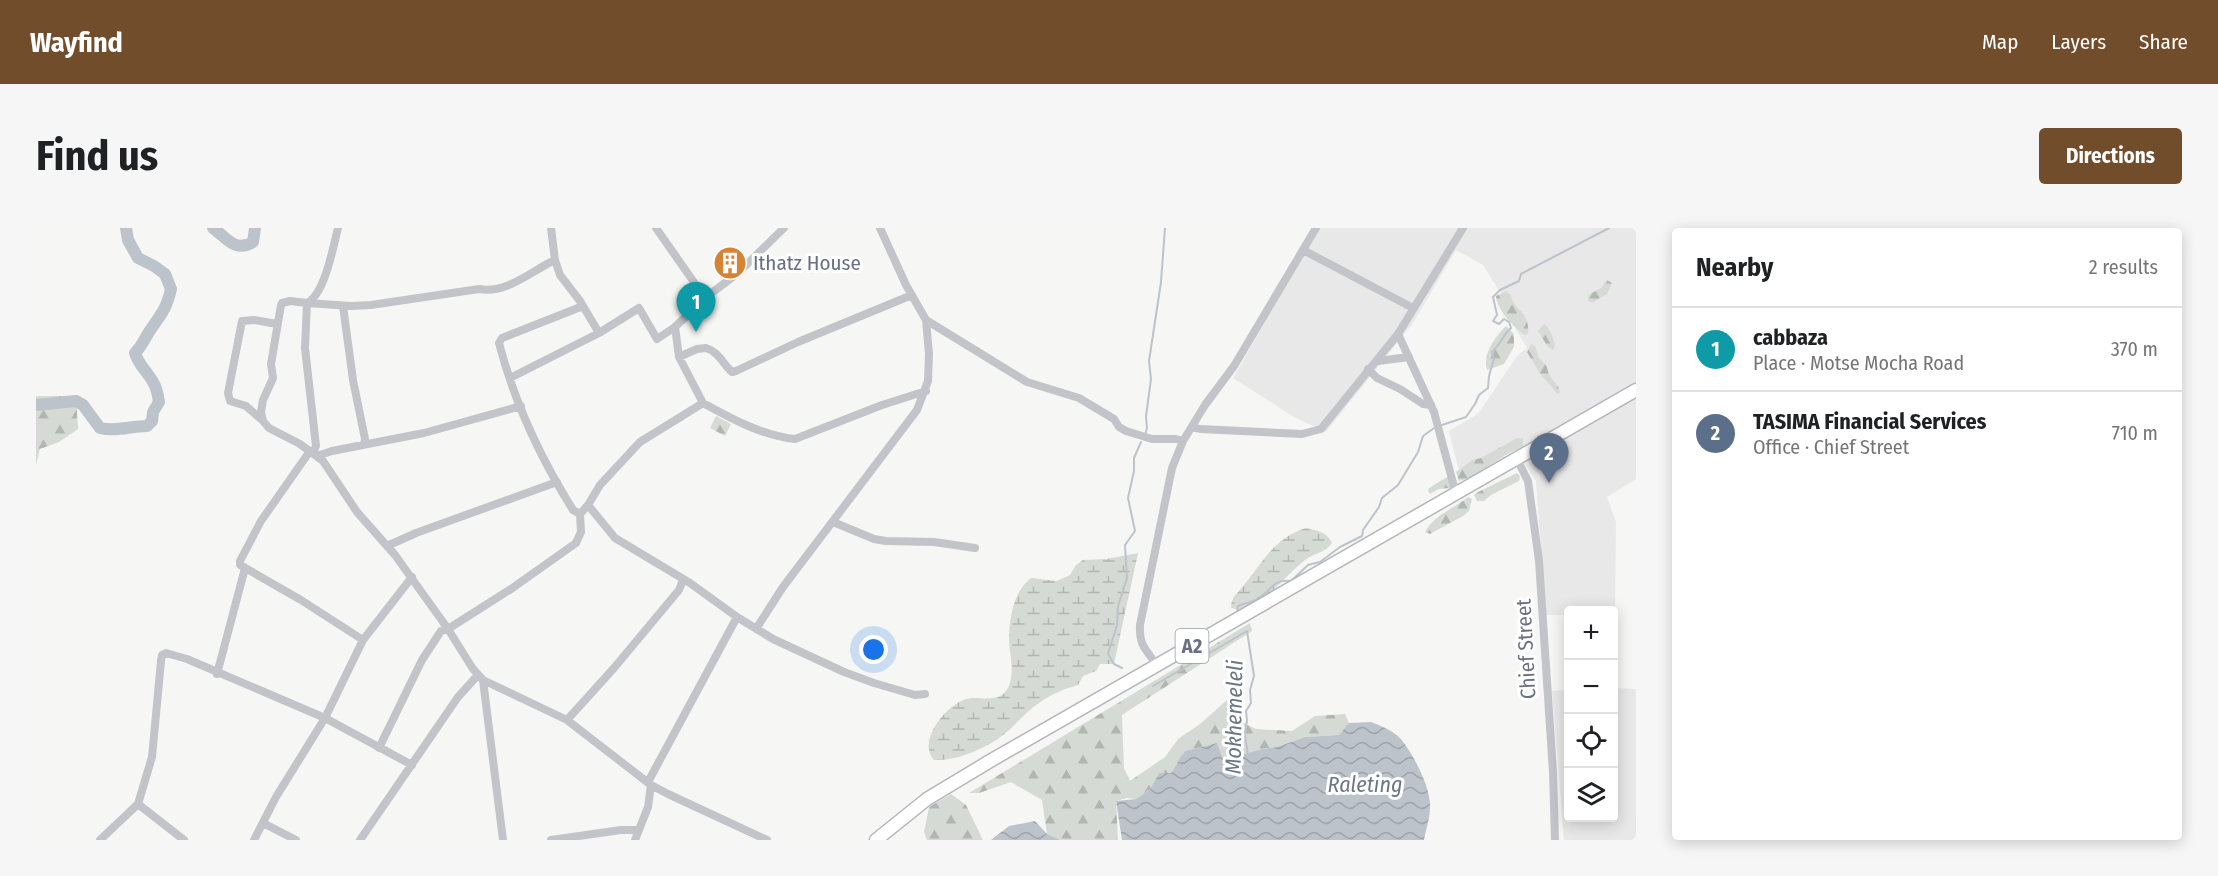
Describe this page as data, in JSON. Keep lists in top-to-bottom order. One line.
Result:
{"streets":{"main road":["A2"],"street":["Chief Street"]},"crossings":[["A2","Chief Street"]],"water":["Mokhemeleli","Raleting"],"places":{"building":["Ithatz House"]},"page":{"header":"Wayfind","nav":["Map","Layers","Share"],"buttons":"Directions","title":"Find us","heading":["Nearby","2 results"],"pins":["1","2"],"list":[{"mark":"1","name":"cabbaza","note":"Place · Motse Mocha Road","value":"370 m"},{"mark":"2","name":"TASIMA Financial Services","note":"Office · Chief Street","value":"710 m"}],"map_buttons":["+","−"]}}
